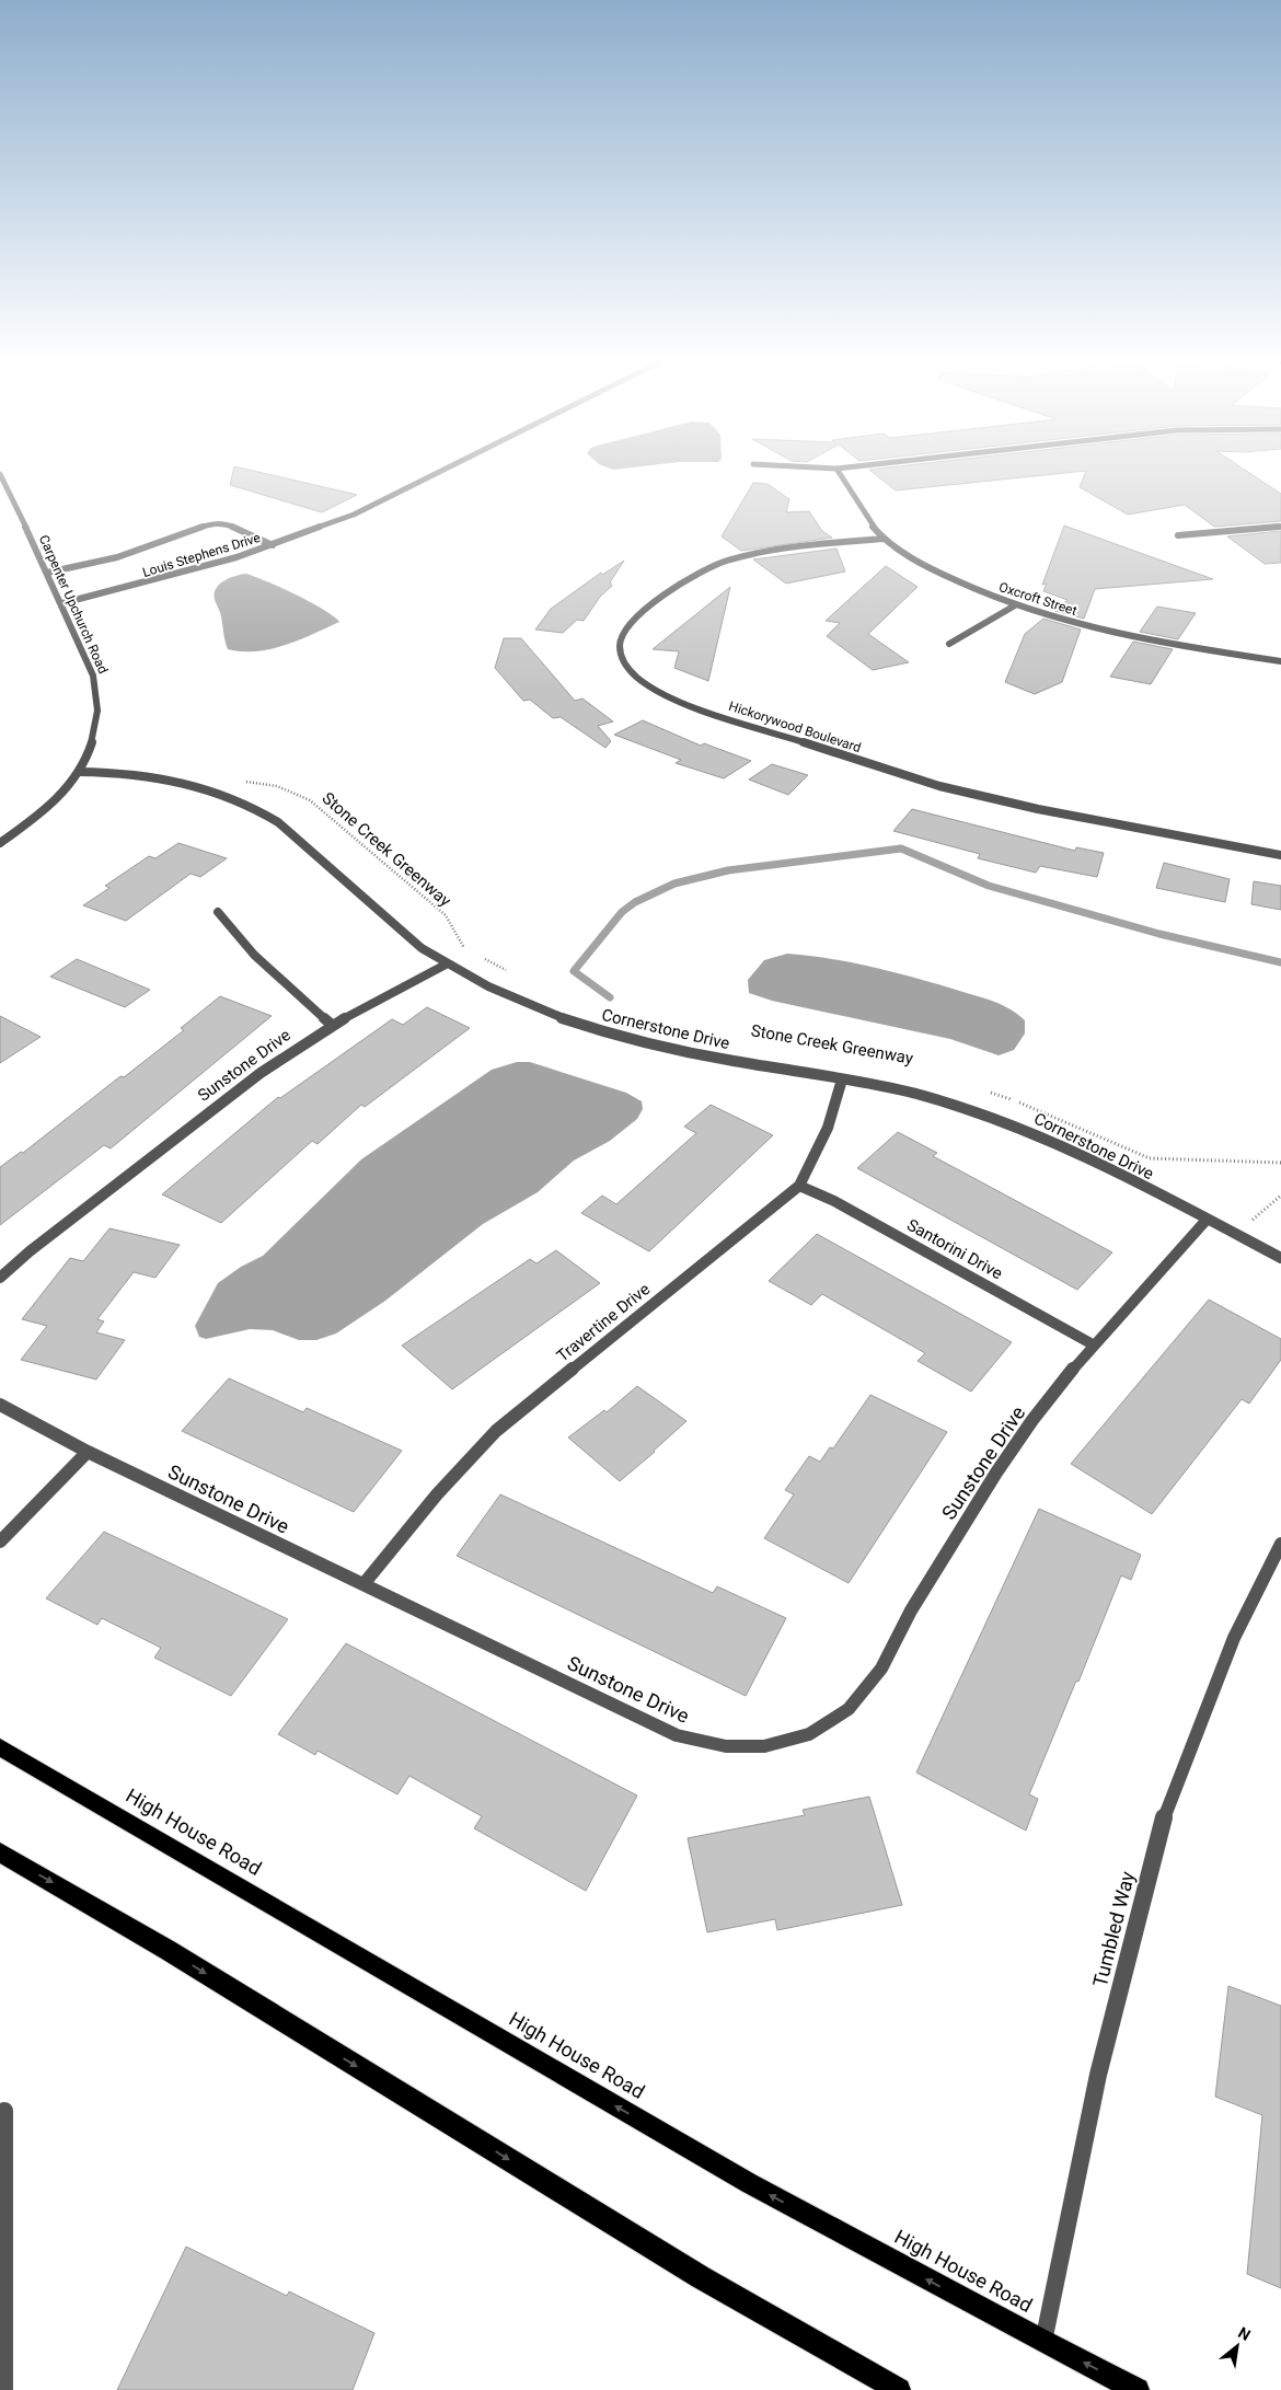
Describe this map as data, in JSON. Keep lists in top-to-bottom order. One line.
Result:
{"streets":{"main road":["High House Road"],"street":["Louis Stephens Drive","Oxcroft Street","Carpenter Upchurch Road","Hickorywood Boulevard","Cornerstone Drive","Sunstone Drive","Santorini Drive","Travertine Drive","Tumbled Way"],"path":["Stone Creek Greenway"]},"crossings":[["Louis Stephens Drive","Carpenter Upchurch Road"],["Oxcroft Street","Hickorywood Boulevard"],["Carpenter Upchurch Road","Cornerstone Drive"],["Cornerstone Drive","Sunstone Drive"],["Cornerstone Drive","Travertine Drive"],["Sunstone Drive","Santorini Drive"],["Sunstone Drive","Travertine Drive"],["Santorini Drive","Travertine Drive"],["High House Road","Tumbled Way"]],"north":"top right"}
